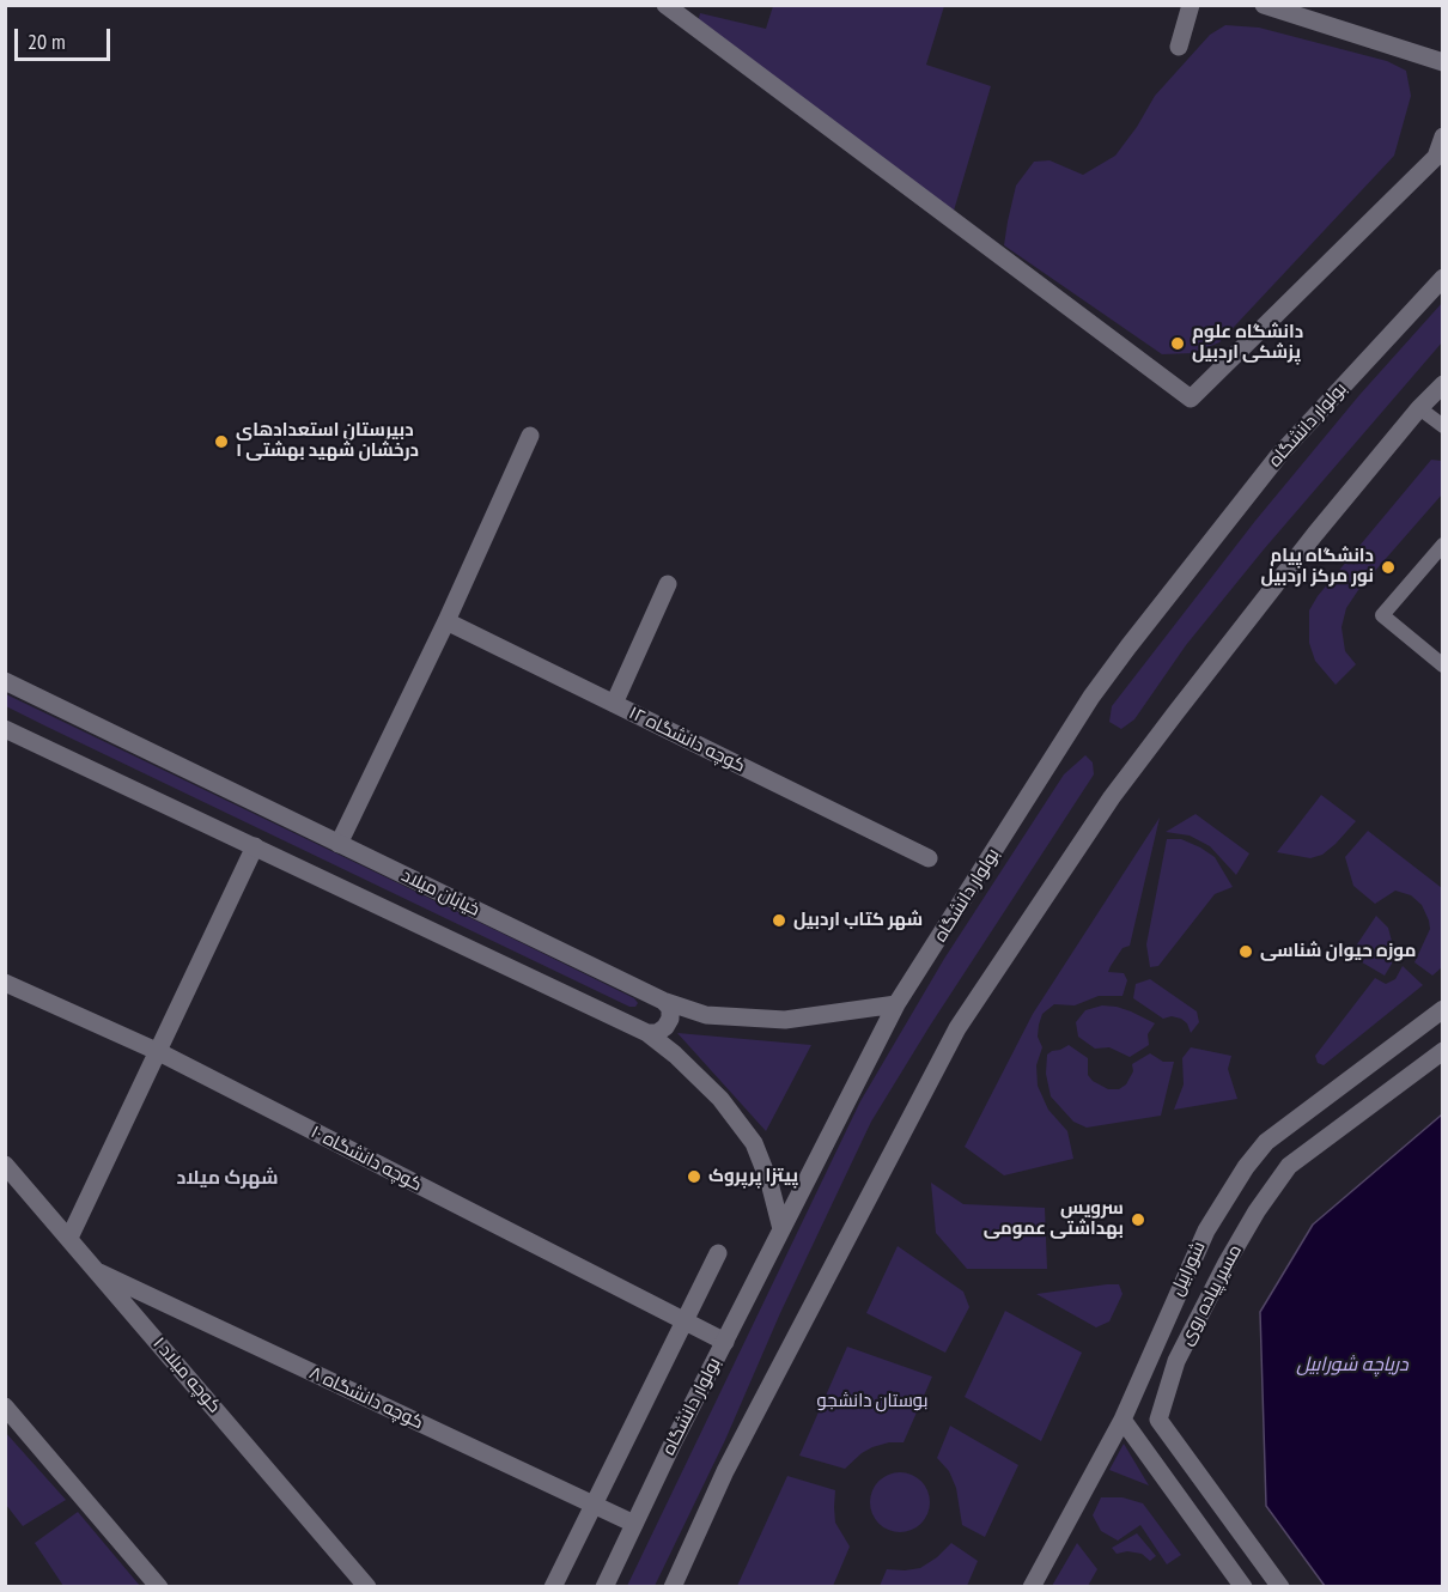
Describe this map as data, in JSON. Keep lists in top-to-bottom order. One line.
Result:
{"streets":{"street":["بولوار دانشگاه","کوچه دانشگاه ۱۲","خیابان میلاد","کوچه دانشگاه ۱۰","شورابیل","مسیر پیاده روی","کوچه میلاد ۱","کوچه دانشگاه ۸"]},"crossings":[["بولوار دانشگاه","خیابان میلاد"],["بولوار دانشگاه","کوچه دانشگاه ۱۰"],["بولوار دانشگاه","کوچه دانشگاه ۸"],["کوچه میلاد ۱","کوچه دانشگاه ۸"]],"districts":["شهرک میلاد"],"water":["دریاچه شورابیل"],"parks":["بوستان دانشجو"],"places":["دانشگاه علوم پزشکی اردبیل","دبیرستان استعدادهای درخشان شهید بهشتی ۱","دانشگاه پیام نور مرکز اردبیل","شهر کتاب اردبیل","موزه حیوان شناسی","پیتزا پرپروک","سرویس بهداشتی عمومی"],"scale_bar":"20 m"}
